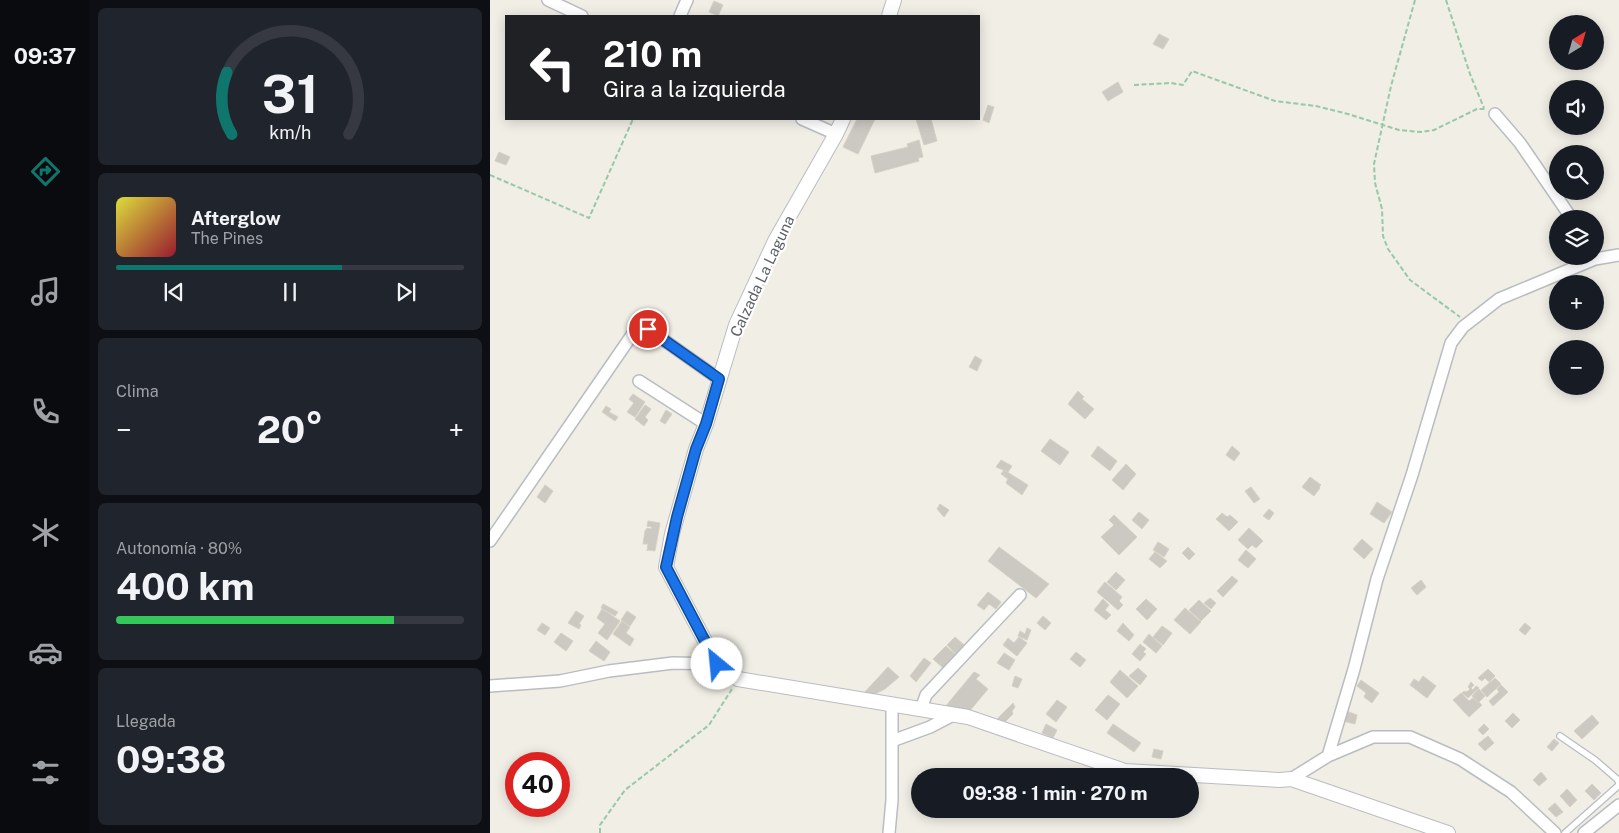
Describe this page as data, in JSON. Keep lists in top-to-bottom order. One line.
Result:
{"streets":{"street":["Calzada La Laguna"]},"north":"top right","page":{"tabs":"09:37","map_buttons":["+","−"],"turn":["210 m","Gira a la izquierda"],"song":["Afterglow","The Pines"],"tile":["Clima",["Autonomía · 80%","400 km"],["Llegada","09:38"]],"heat":["−","20°","+"],"limit":"40","trip":"09:38 · 1 min · 270 m","gauge":["31","km/h"]}}
